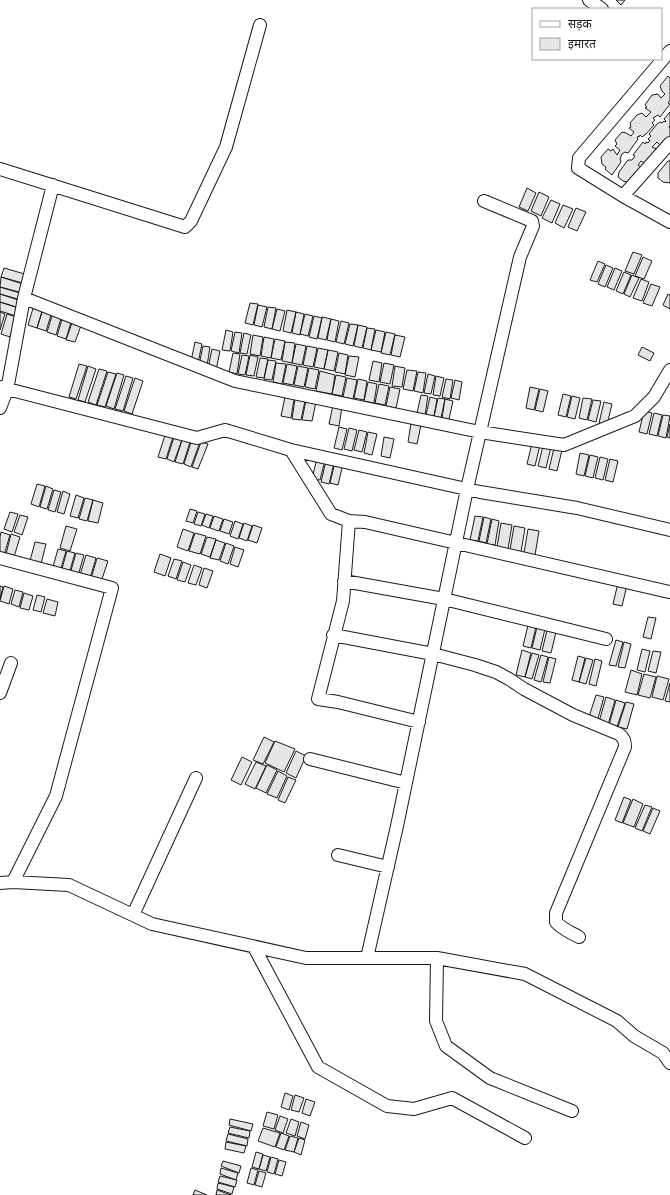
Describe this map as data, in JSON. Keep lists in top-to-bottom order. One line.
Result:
{"legend":["सड़क","इमारत"]}
